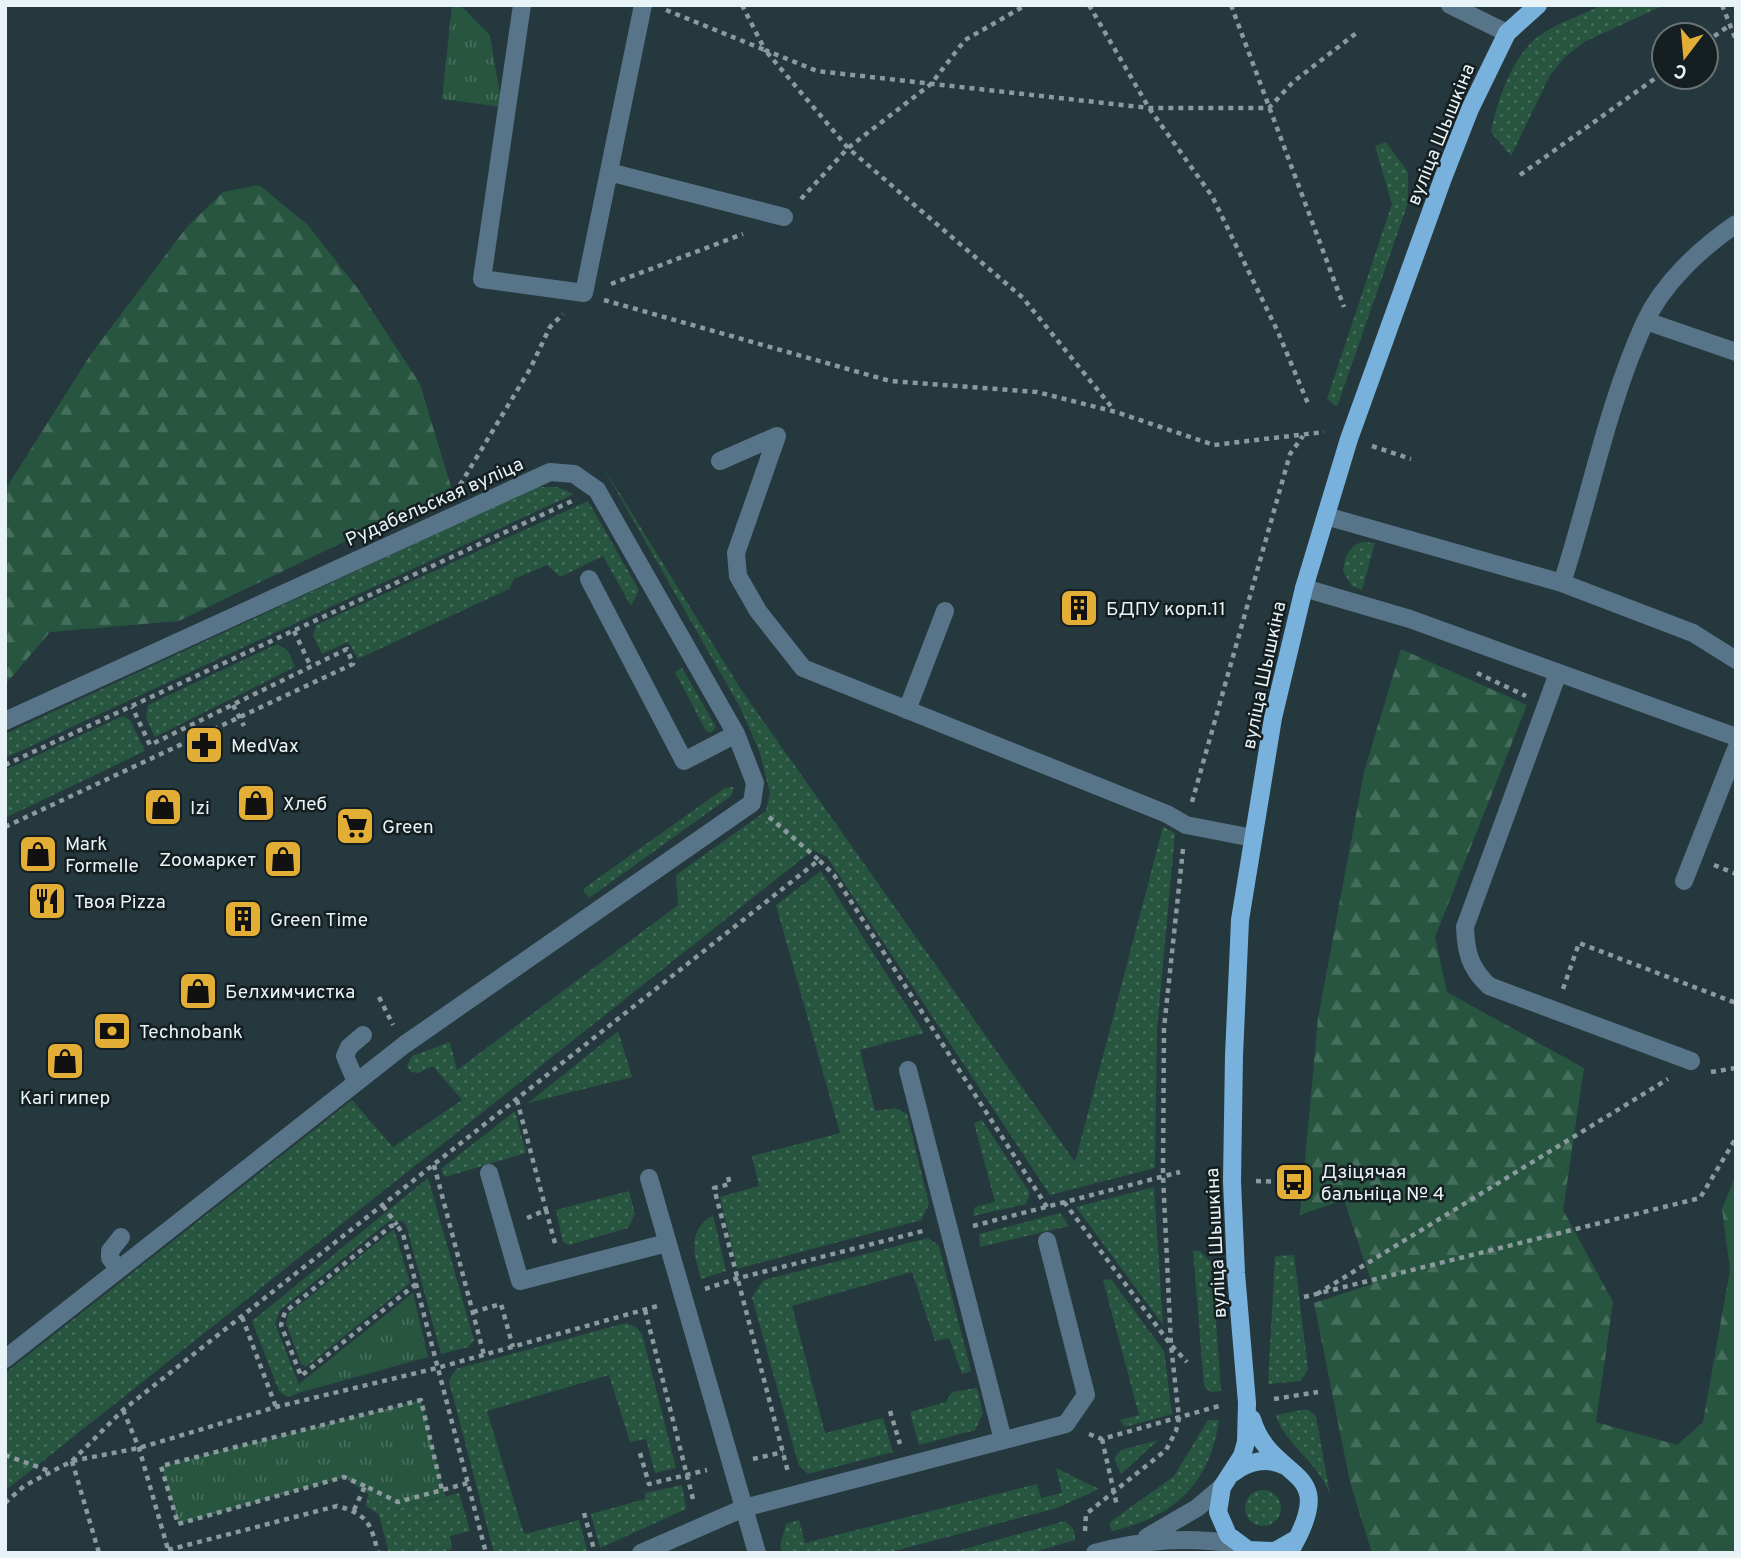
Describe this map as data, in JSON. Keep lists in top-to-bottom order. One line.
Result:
{"streets":{"main road":["вуліца Шышкіна"],"street":["Рудабельская вуліца"]},"places":{"building":["БДПУ корп.11","Green Time"],"pharmacy":["MedVax"],"shop":["Хлеб","Izi","Mark Formelle","Zooмаркет","Белхимчистка","Kari гипер"],"supermarket":["Green"],"restaurant":["Твоя Pizza"],"bank":["Technobank"],"bus stop":["Дзіцячая бальніца № 4"]},"north":"bottom"}
